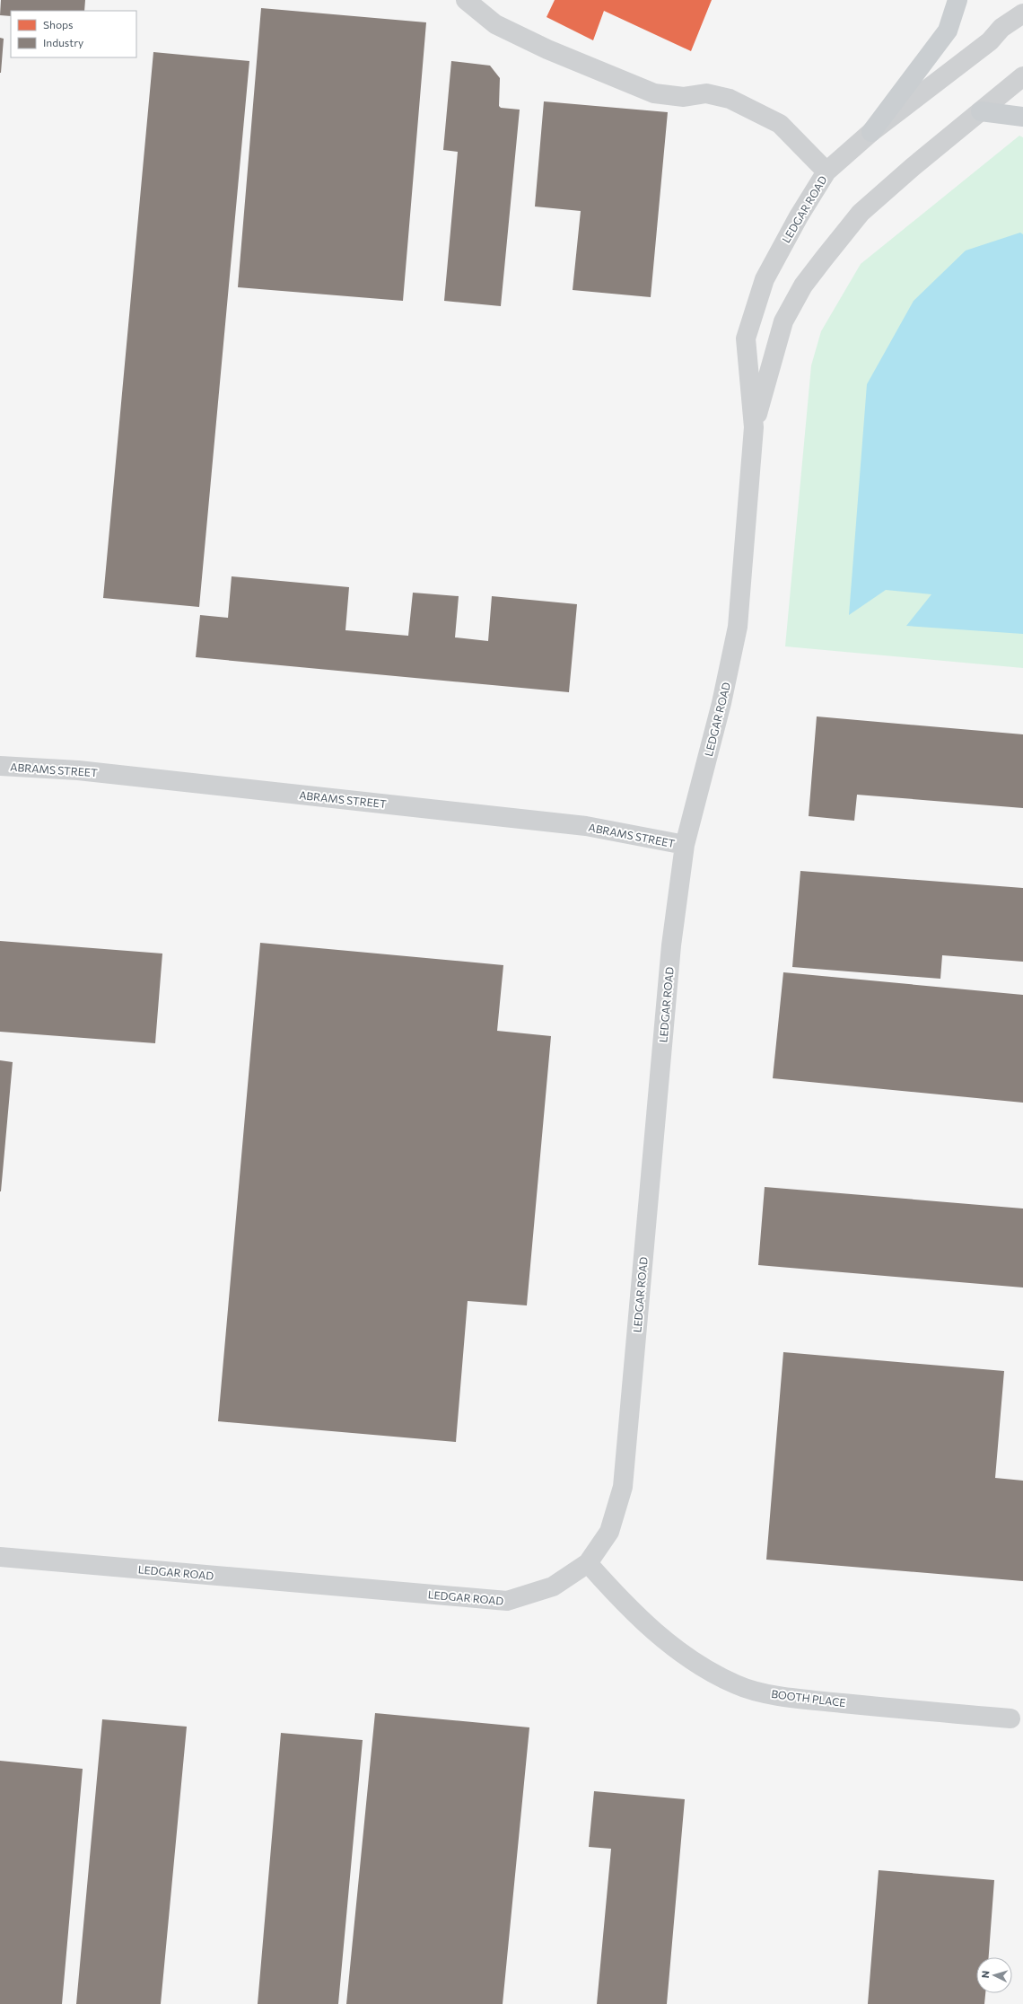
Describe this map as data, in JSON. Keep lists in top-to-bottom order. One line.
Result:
{"streets":{"street":["LEDGAR ROAD","ABRAMS STREET","BOOTH PLACE"]},"crossings":[["LEDGAR ROAD","ABRAMS STREET"],["LEDGAR ROAD","BOOTH PLACE"]],"legend":["Shops","Industry"],"north":"left"}
